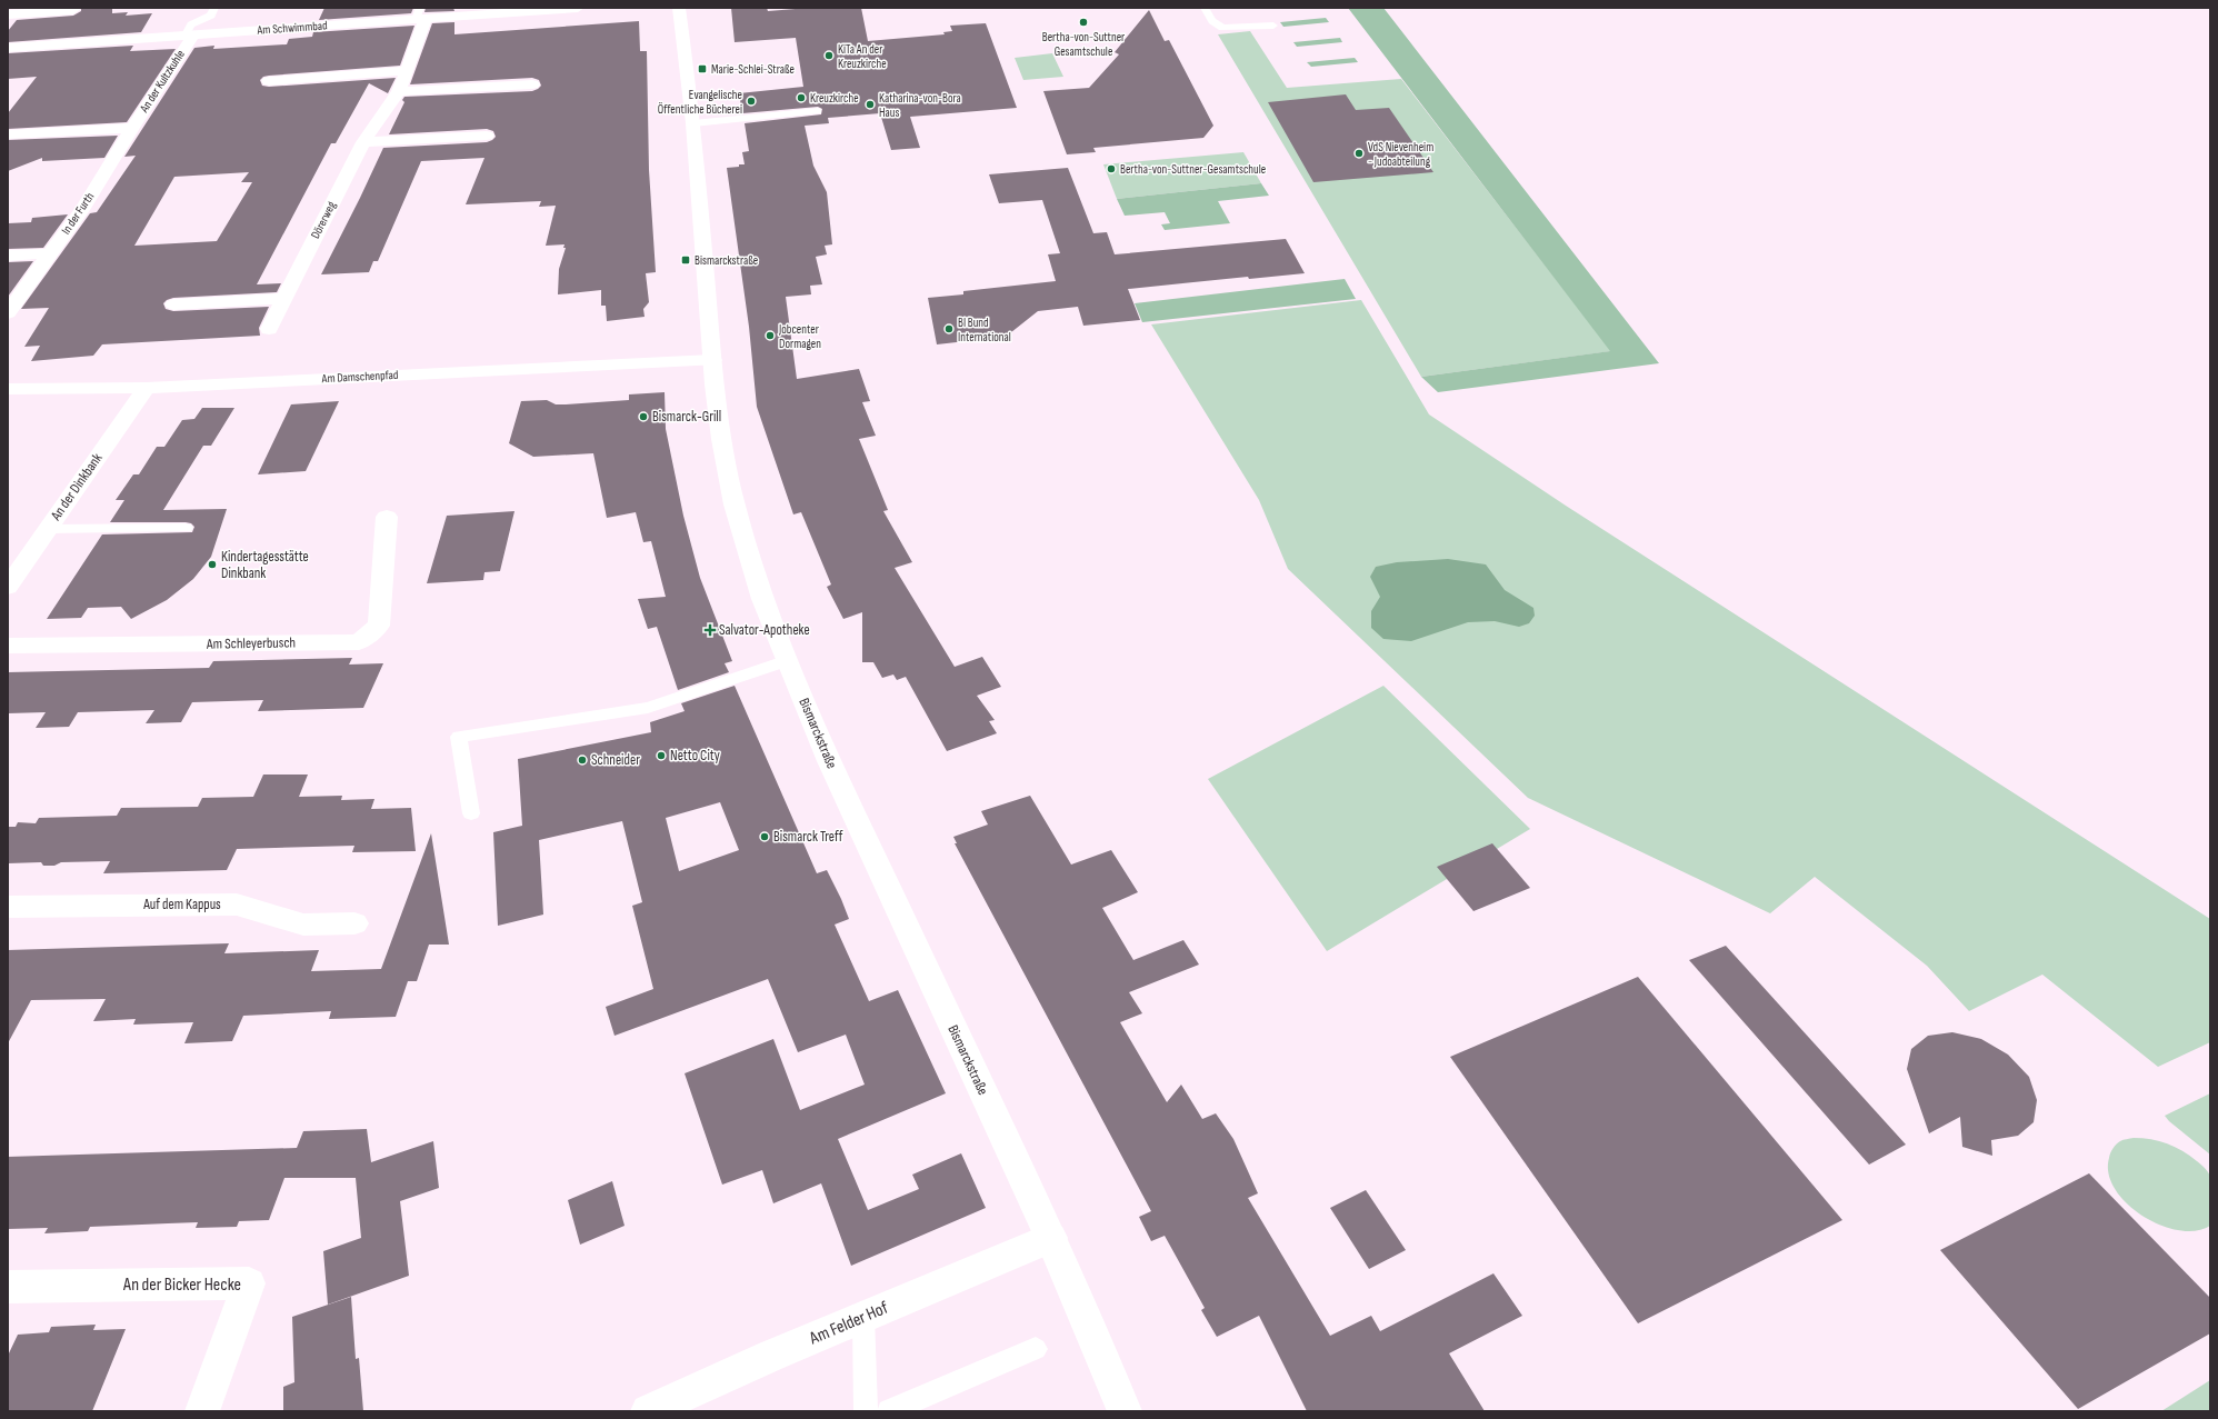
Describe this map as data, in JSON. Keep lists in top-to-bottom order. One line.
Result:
{"streets":{"street":["Am Schwimmbad","An der Kultzkuhle","In der Furth","Dörerweg","Am Damschenpfad","An der Dinkbank","Am Schleyerbusch","Bismarckstraße","Auf dem Kappus","An der Bicker Hecke","Am Felder Hof"]},"crossings":[["Am Schwimmbad","An der Kultzkuhle"],["Am Schwimmbad","Dörerweg"],["An der Kultzkuhle","In der Furth"],["Am Damschenpfad","An der Dinkbank"],["Am Damschenpfad","Bismarckstraße"],["Bismarckstraße","Am Felder Hof"]],"places":{"other":["Bertha-von-Suttner Gesamtschule","KiTa An der Kreuzkirche","Kreuzkirche","Evangelische Öffentliche Bücherei","Katharina-von-Bora Haus","VdS Nievenheim - Judoabteilung","Bertha-von-Suttner-Gesamtschule","BI Bund International","Jobcenter Dormagen","Bismarck-Grill","Kindertagesstätte Dinkbank","Netto City","Schneider","Bismarck Treff"],"transit":["Marie-Schlei-Straße","Bismarckstraße"],"health":["Salvator-Apotheke"]}}
